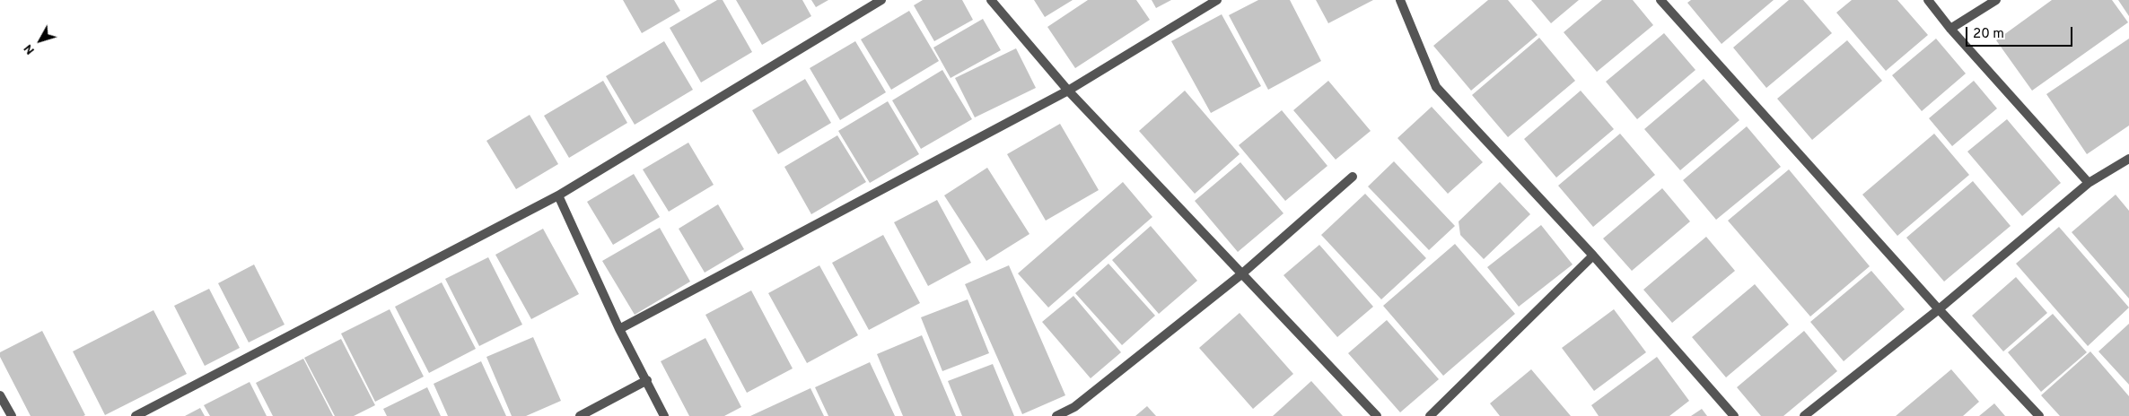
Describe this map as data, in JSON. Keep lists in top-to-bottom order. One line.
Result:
{"scale_bar":"20 m","north":"bottom left"}
